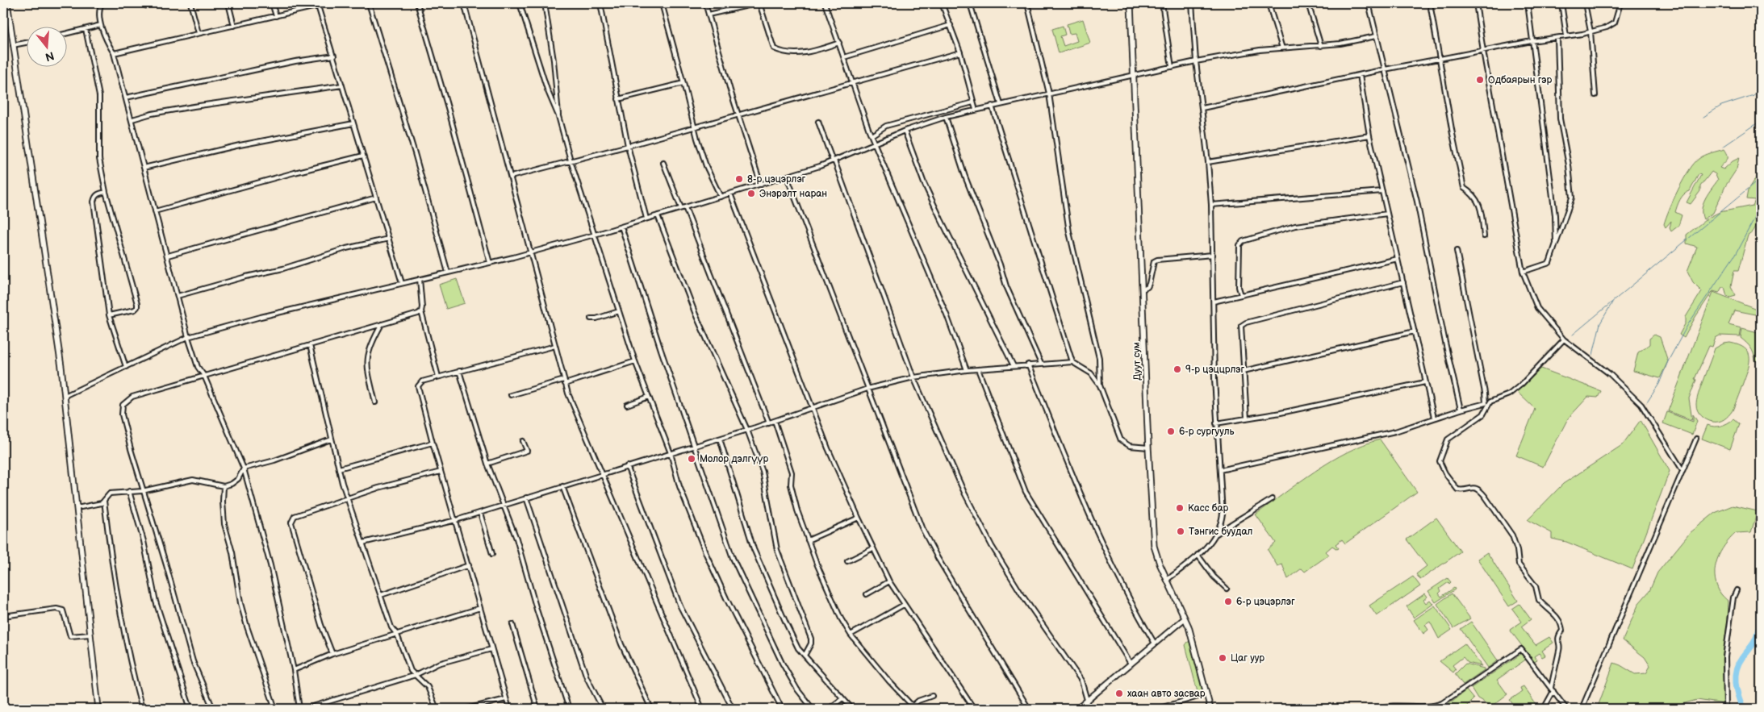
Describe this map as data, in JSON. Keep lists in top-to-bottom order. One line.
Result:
{"streets":{"main road":["Дуут сум"]},"places":["Одбаярын гэр","8-р цэцэрлэг","Энэрэлт наран","9-р цэццрлэг","6-р сургууль","Молор дэлгүүр","Касс бар","Тэнгис буудал","6-р цэцэрлэг","Цаг уур","хаан авто засвар"],"north":"bottom"}
